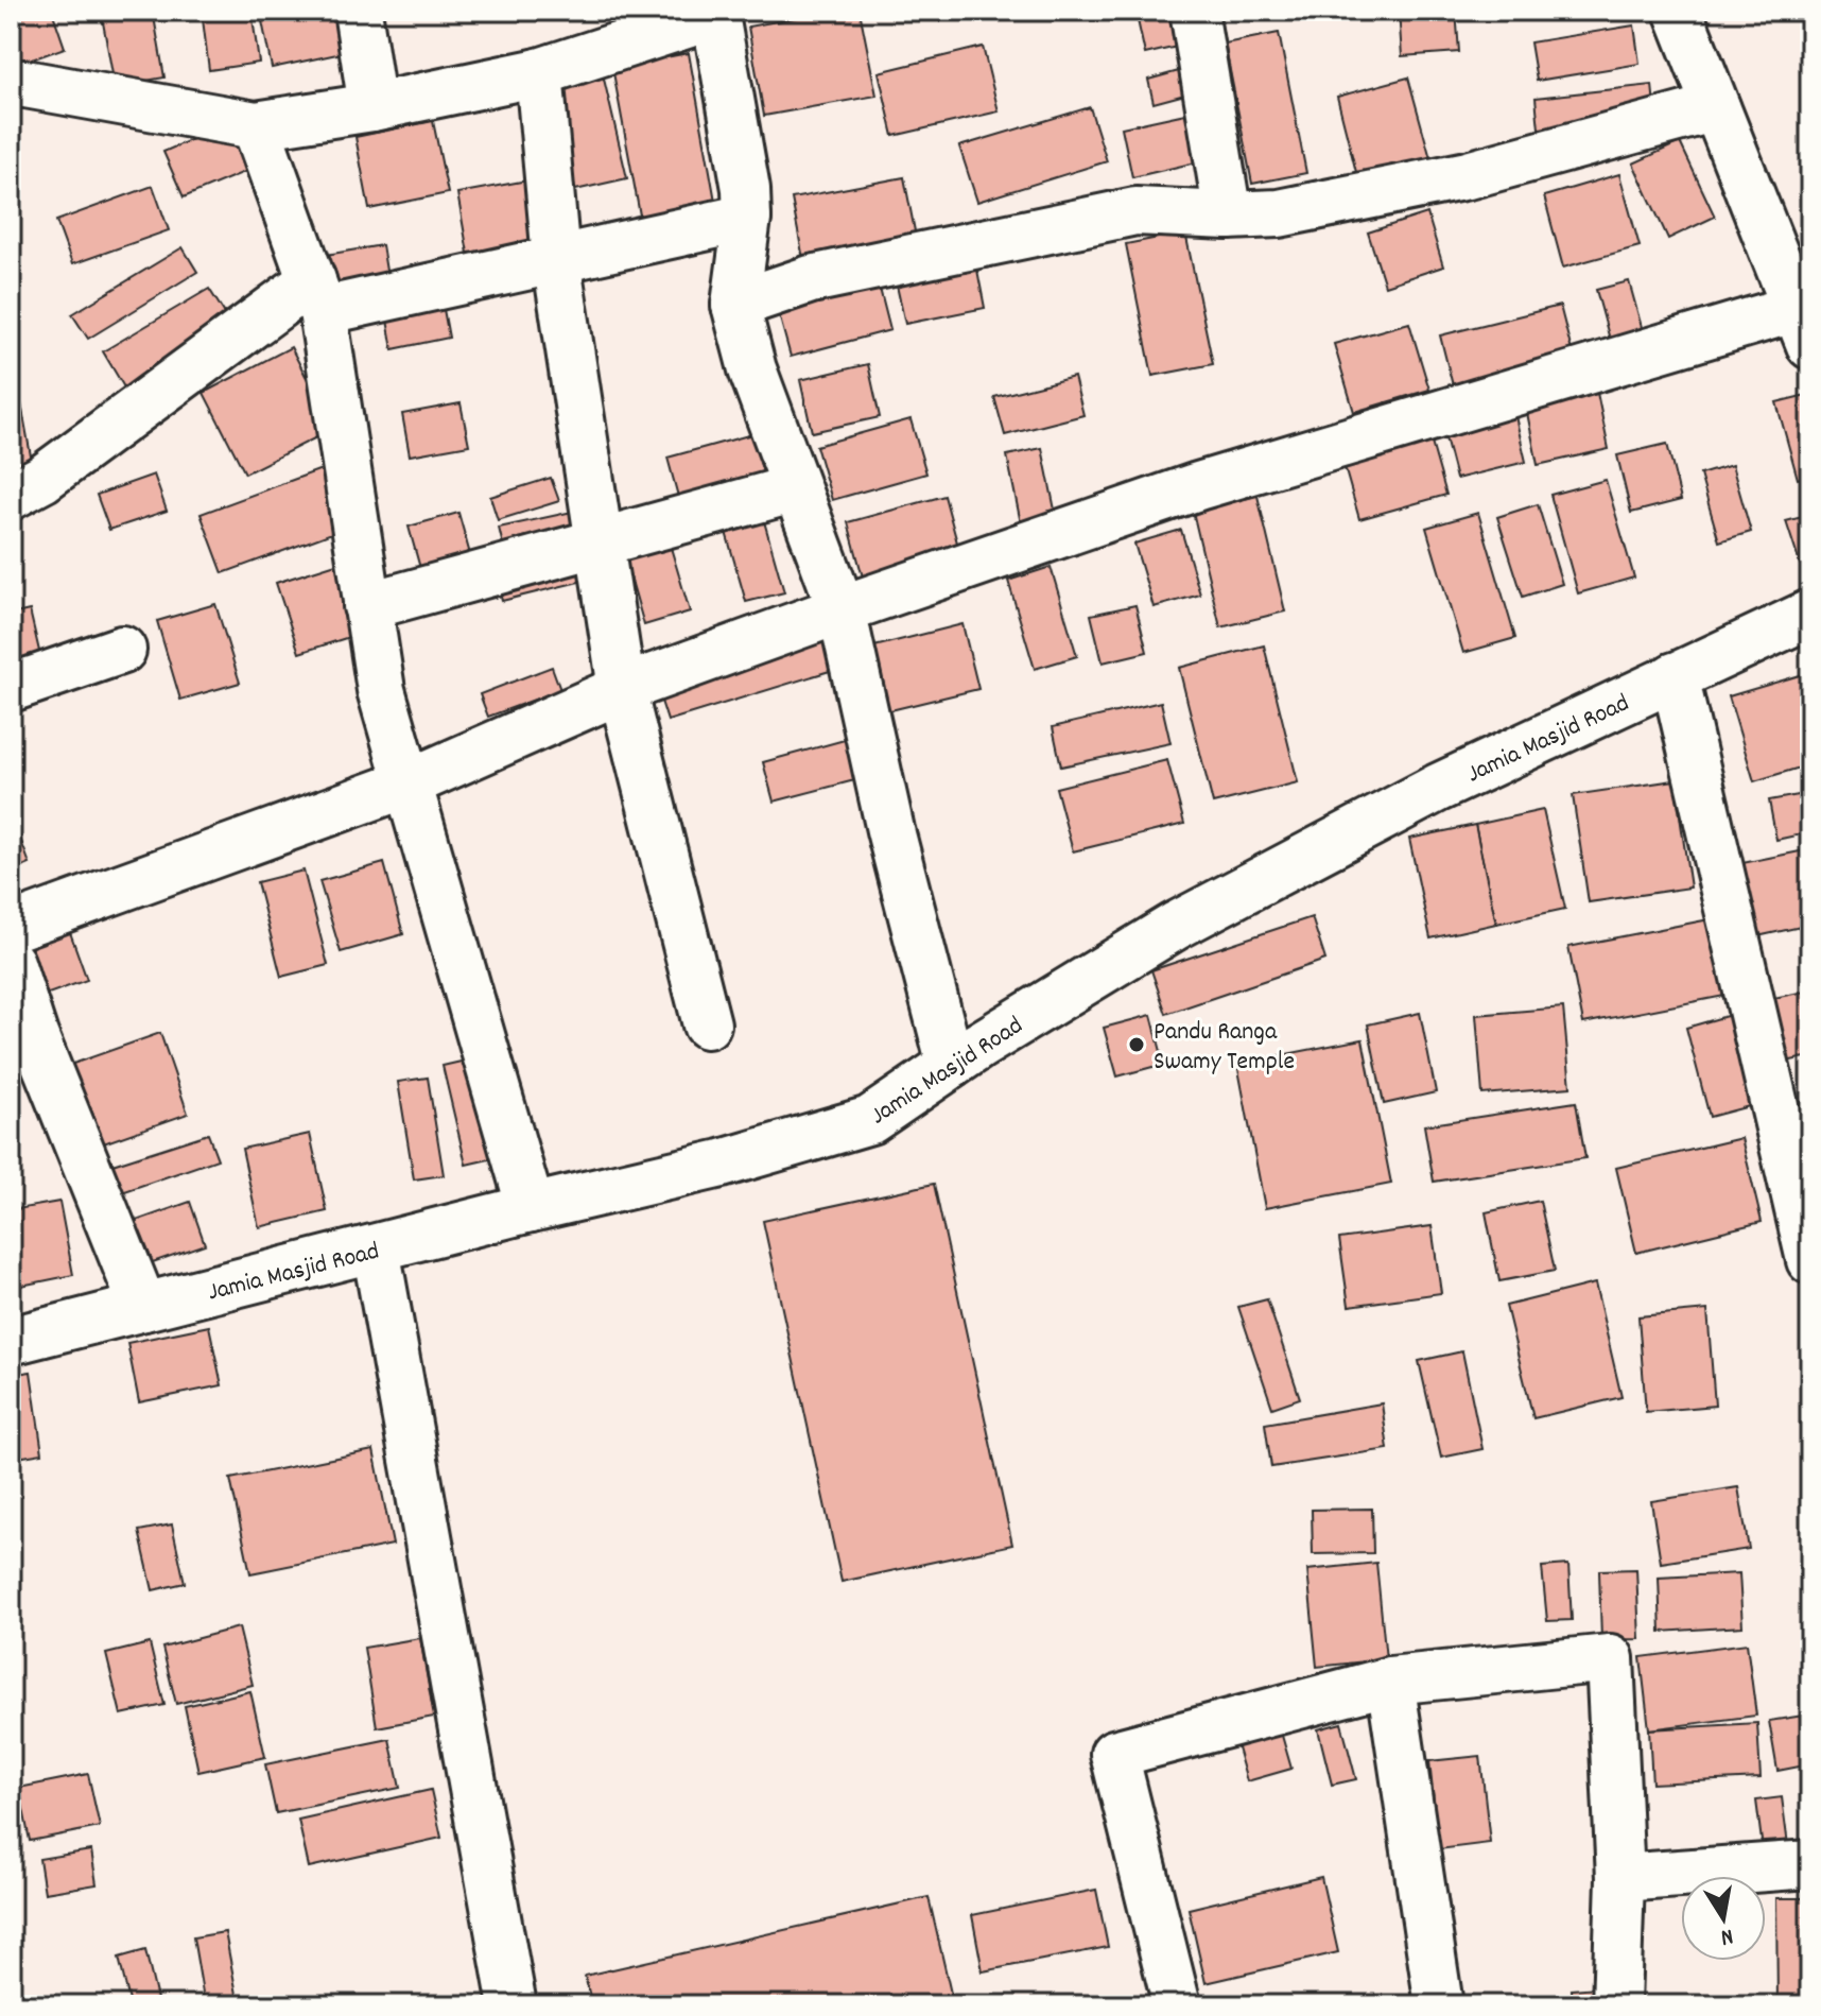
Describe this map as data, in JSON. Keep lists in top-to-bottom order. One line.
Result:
{"streets":{"street":["Jamia Masjid Road"]},"places":["Pandu Ranga Swamy Temple"],"north":"bottom"}
